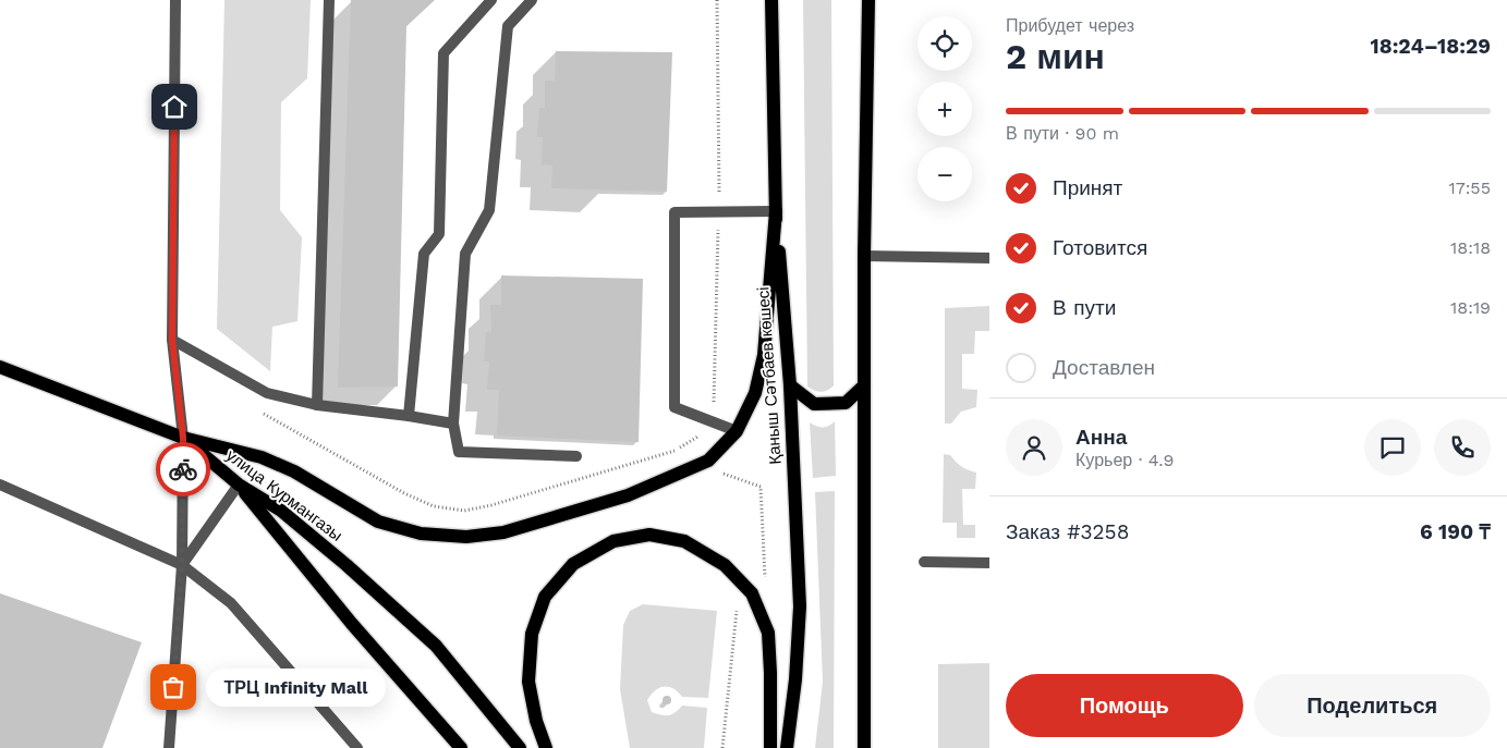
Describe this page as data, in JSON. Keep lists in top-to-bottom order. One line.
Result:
{"streets":{"main road":["Қаныш Сәтбаев көшесі","улица Курмангазы"]},"places":["ТРЦ Infinity Mall"],"page":{"heading":["2 мин","Прибудет через","18:24–18:29"],"panel":["Анна","Курьер · 4.9","Заказ #3258","6 190 ₸"],"map_buttons":["+","−"],"bar":"В пути · 90 m","list":[["Принят","17:55"],["Готовится","18:18"],["В пути","18:19"],"Доставлен"],"buttons":["Помощь","Поделиться"],"bubble":"ТРЦ Infinity Mall"}}
